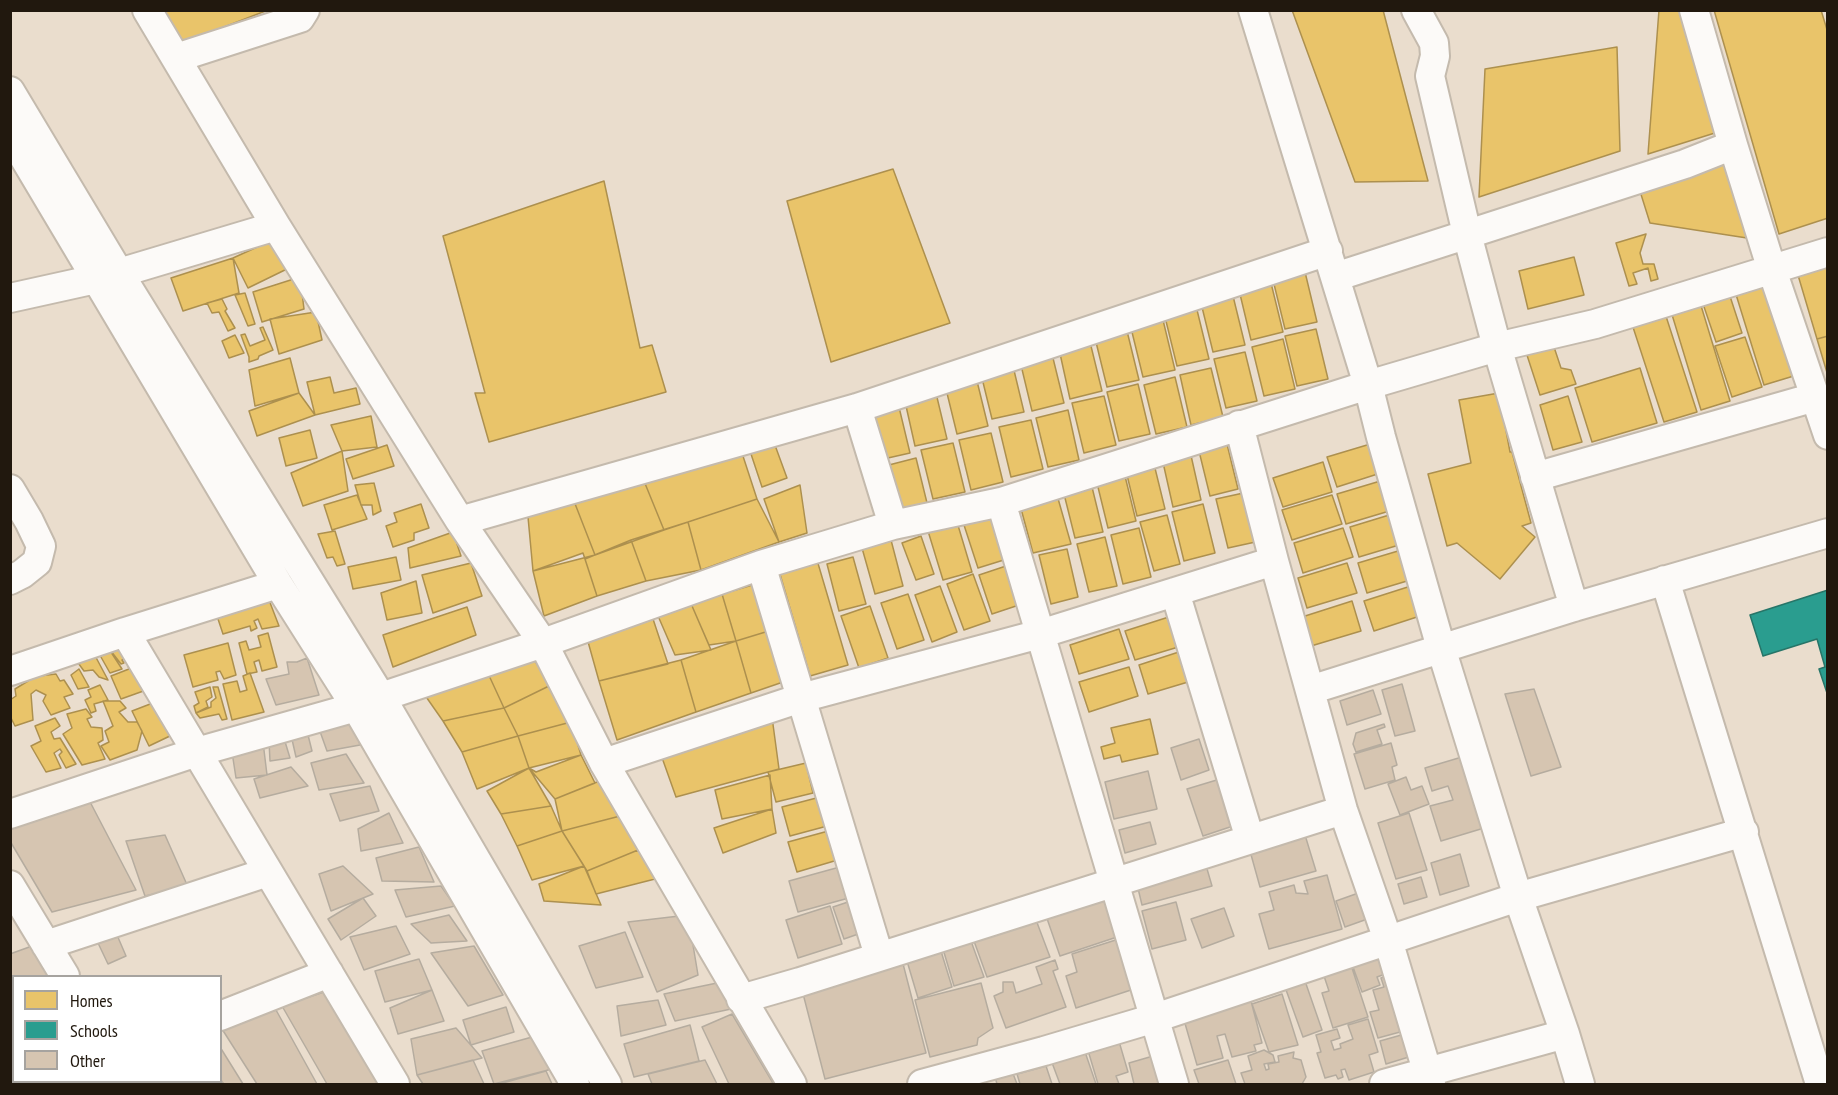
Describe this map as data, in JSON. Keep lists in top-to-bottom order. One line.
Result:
{"legend":["Homes","Schools","Other"]}
